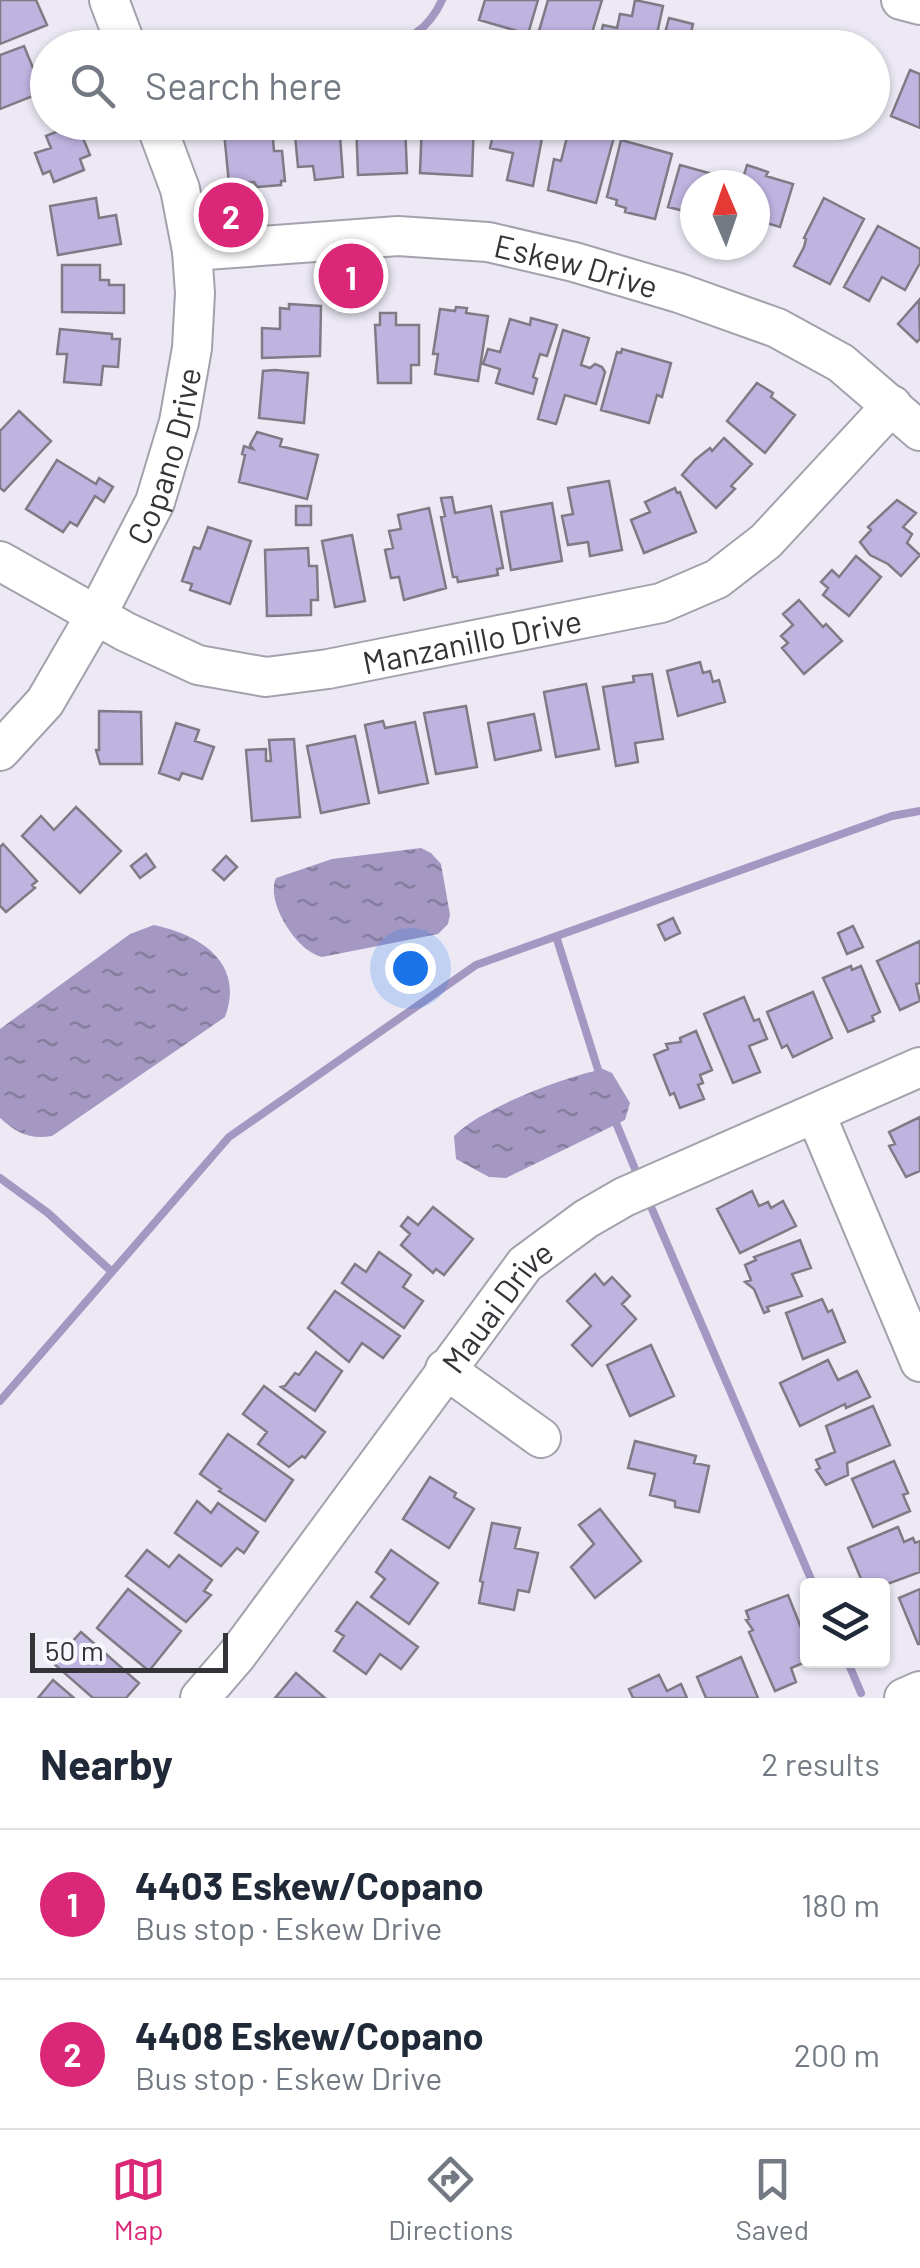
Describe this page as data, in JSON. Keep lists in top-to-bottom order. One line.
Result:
{"streets":{"street":["Eskew Drive","Copano Drive","Manzanillo Drive","Mauai Drive"]},"crossings":[["Eskew Drive","Copano Drive"],["Eskew Drive","Manzanillo Drive"],["Copano Drive","Manzanillo Drive"]],"scale_bar":"50 m","north":"top","page":{"search":"Search here","pins":["2","1"],"scale":"50 m","heading":["Nearby","2 results"],"list":[{"mark":"1","name":"4403 Eskew/Copano","note":"Bus stop · Eskew Drive","value":"180 m"},{"mark":"2","name":"4408 Eskew/Copano","note":"Bus stop · Eskew Drive","value":"200 m"}],"nav":["Map","Directions","Saved"]}}
